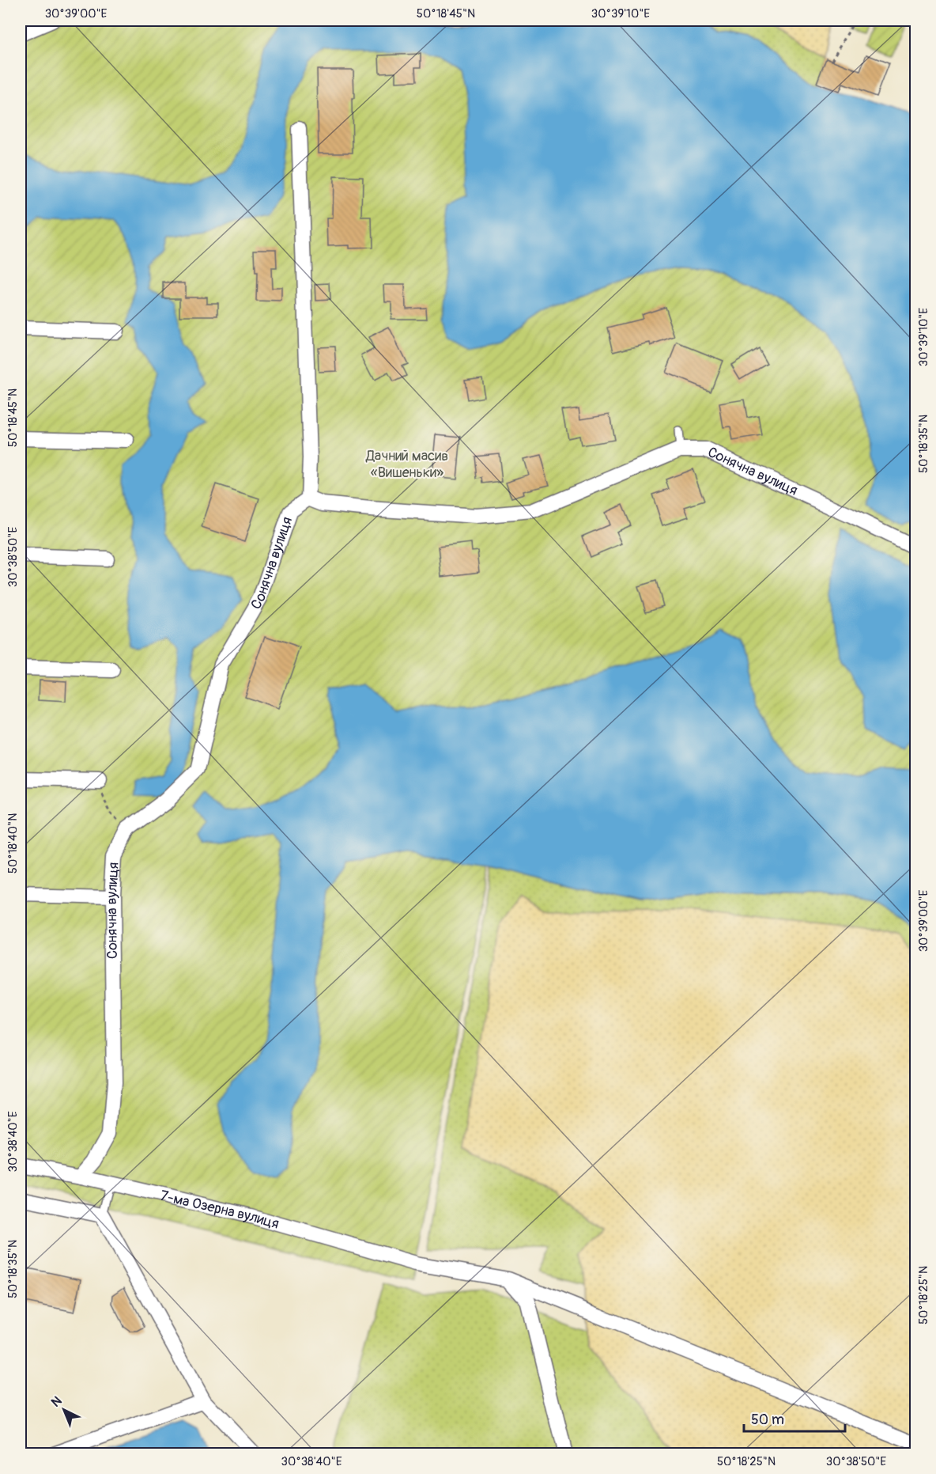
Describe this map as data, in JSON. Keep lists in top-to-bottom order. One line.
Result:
{"streets":{"street":["Сонячна вулиця","7-ма Озерна вулиця"]},"crossings":[["Сонячна вулиця","7-ма Озерна вулиця"]],"parks":["Дачний масив «Вишеньки»"],"scale_bar":"50 m","north":"top left","coordinates":["30°39'00\"E","50°18'45\"N","30°39'10\"E","50°18'35\"N","30°38'50\"E","50°18'40\"N","30°38'40\"E","50°18'25\"N"]}
